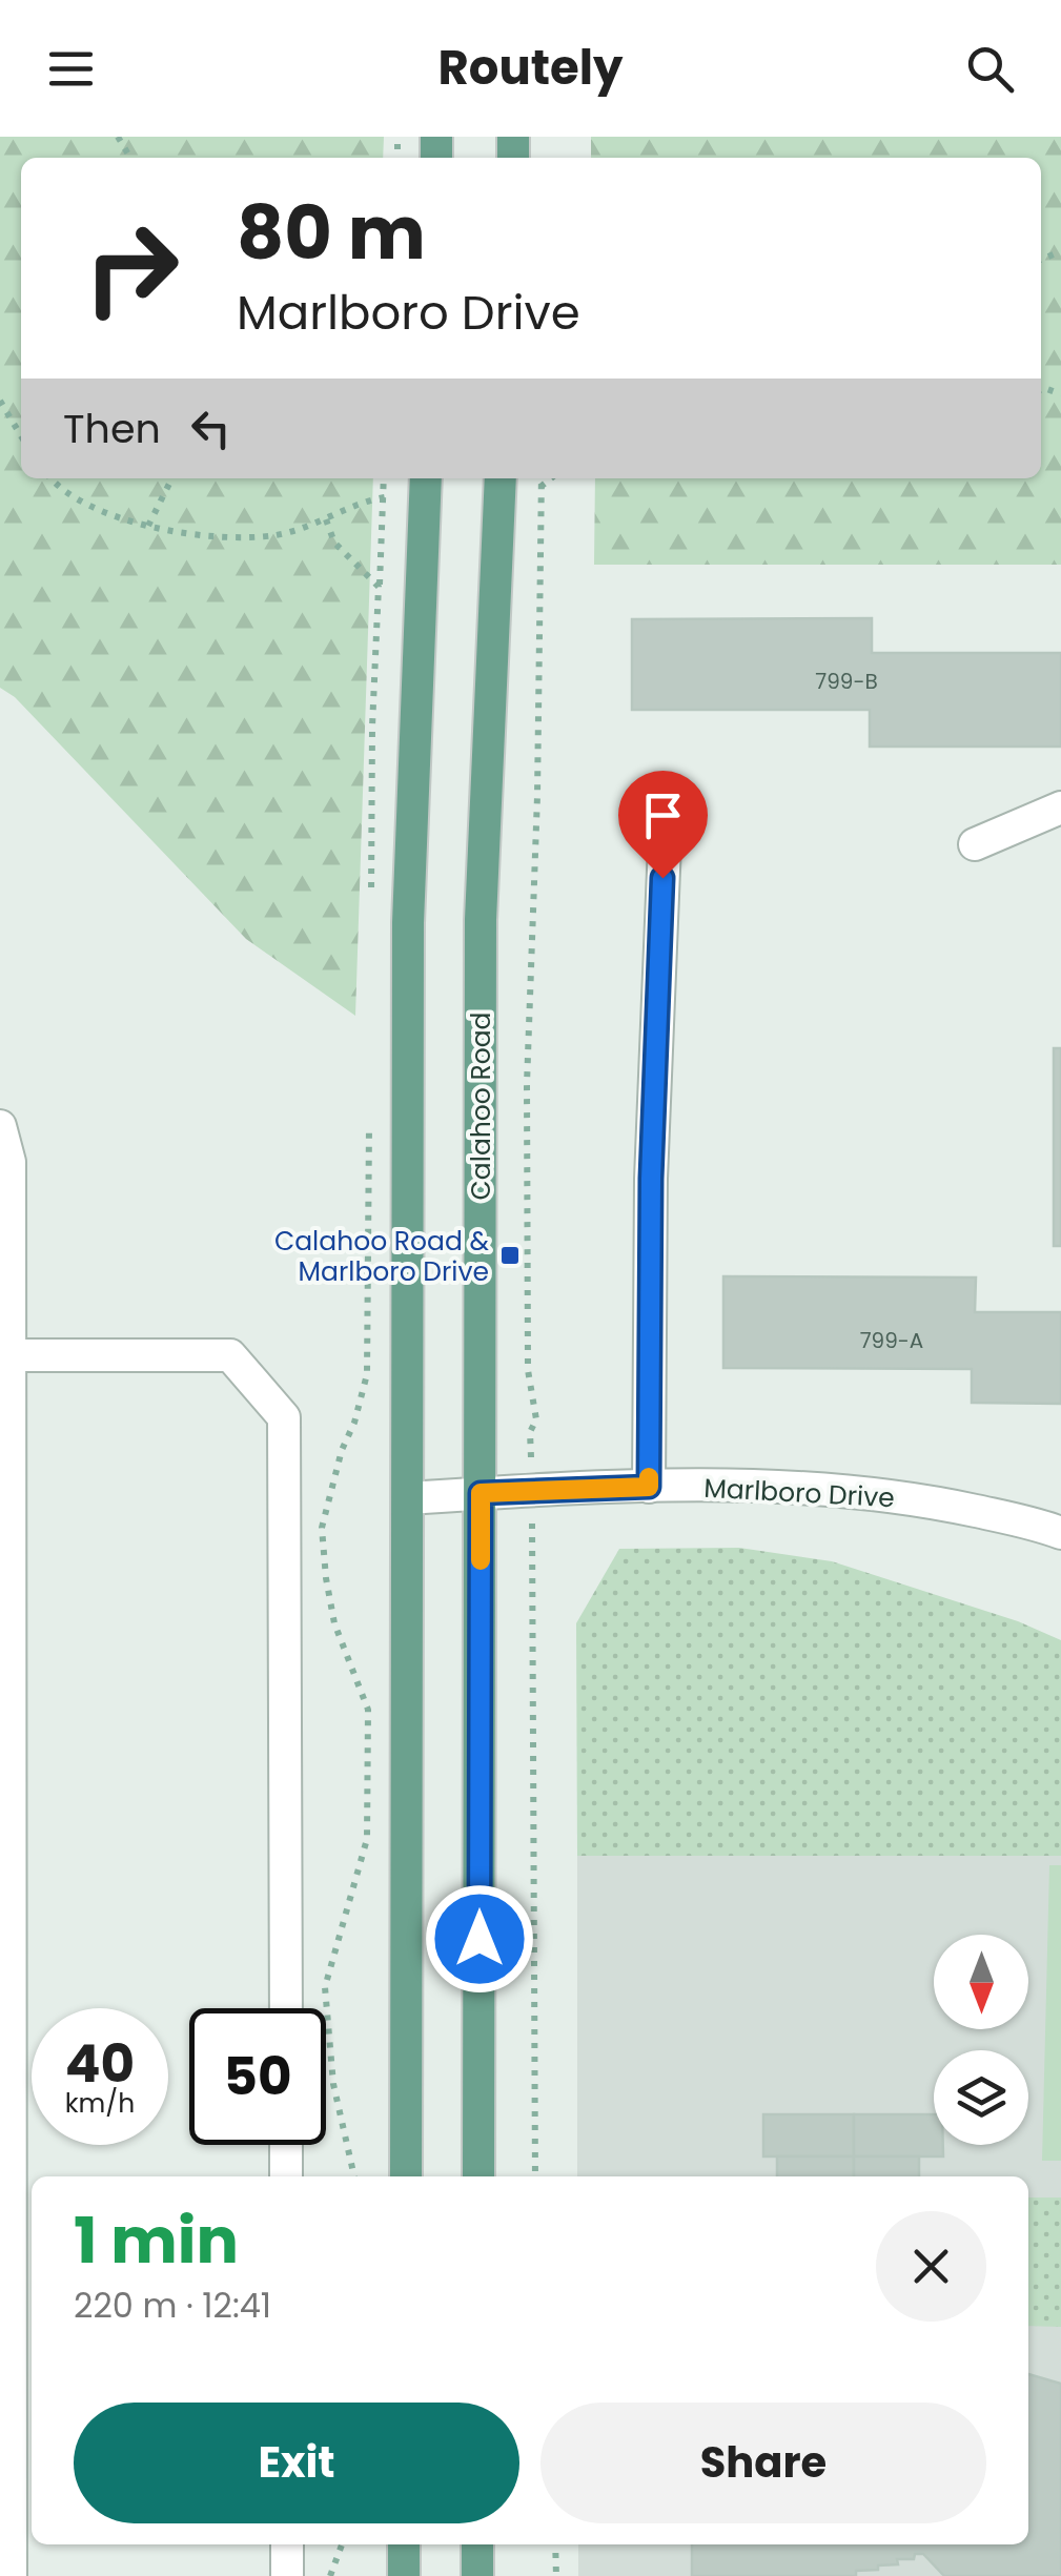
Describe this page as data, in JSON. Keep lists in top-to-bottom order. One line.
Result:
{"streets":{"main road":["Calahoo Road"],"street":["Marlboro Drive"]},"crossings":[["Calahoo Road","Marlboro Drive"]],"places":{"transit":["Calahoo Road & Marlboro Drive"]},"house_numbers":["799-B","799-A"],"north":"bottom","page":{"header":"Routely","turn":["80 m","Marlboro Drive"],"then":"Then","speed":"40 km/h","limit":"50","heading":["1 min","220 m · 12:41"],"buttons":["Exit","Share"]}}
